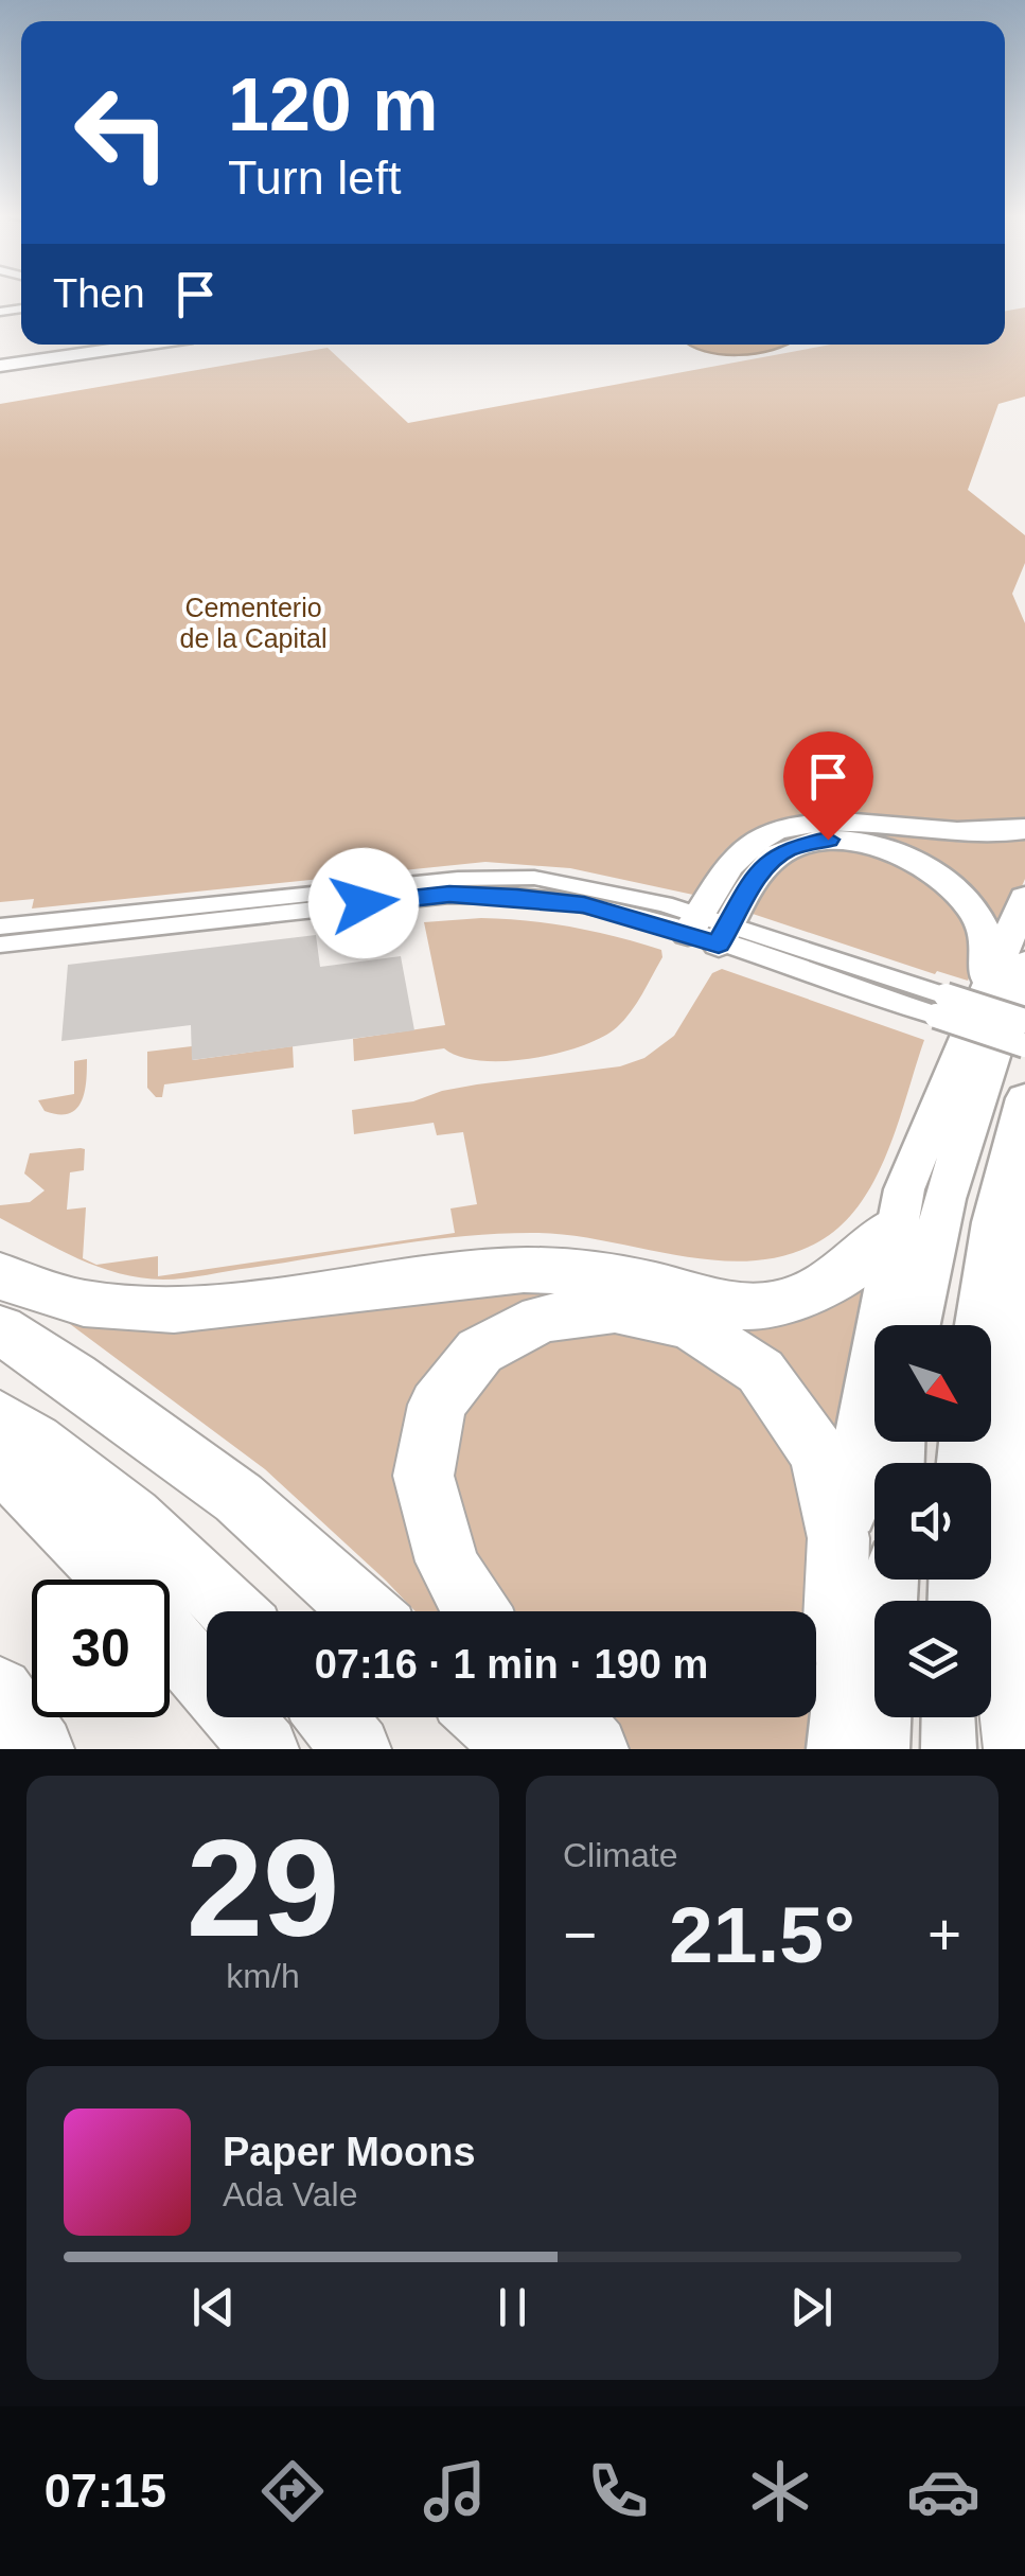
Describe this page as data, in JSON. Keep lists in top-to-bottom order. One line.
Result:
{"parks":["Cementerio de la Capital"],"north":"bottom right","page":{"turn":["120 m","Turn left"],"then":"Then","limit":"30","trip":"07:16 · 1 min · 190 m","tile":[["29","km/h"],"Climate"],"heat":["−","21.5°","+"],"song":["Paper Moons","Ada Vale"],"tabs":"07:15"}}
